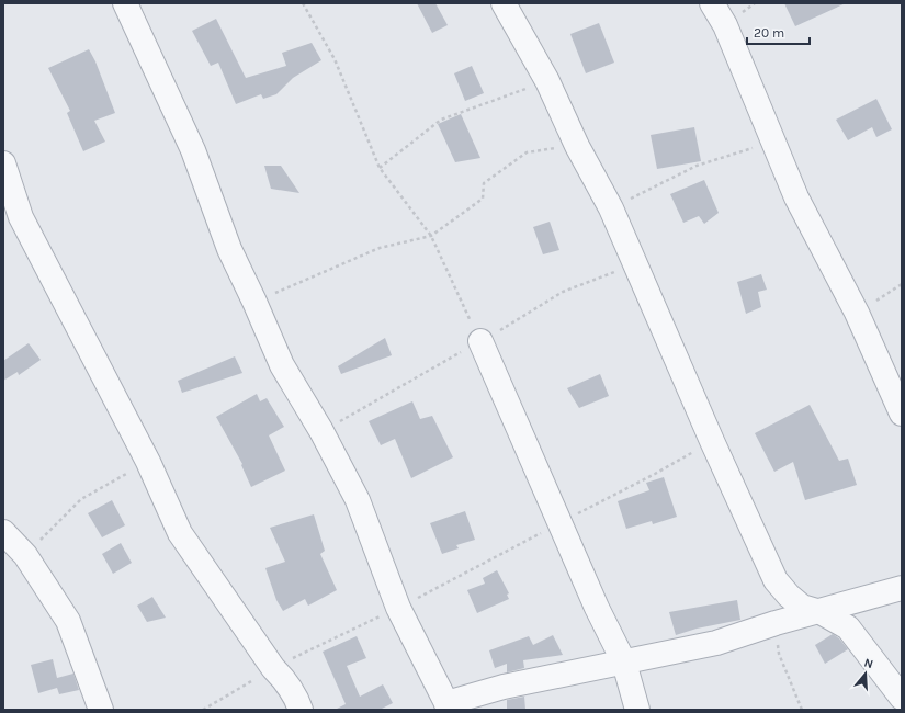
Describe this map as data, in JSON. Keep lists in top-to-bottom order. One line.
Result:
{"scale_bar":"20 m","north":"top"}
